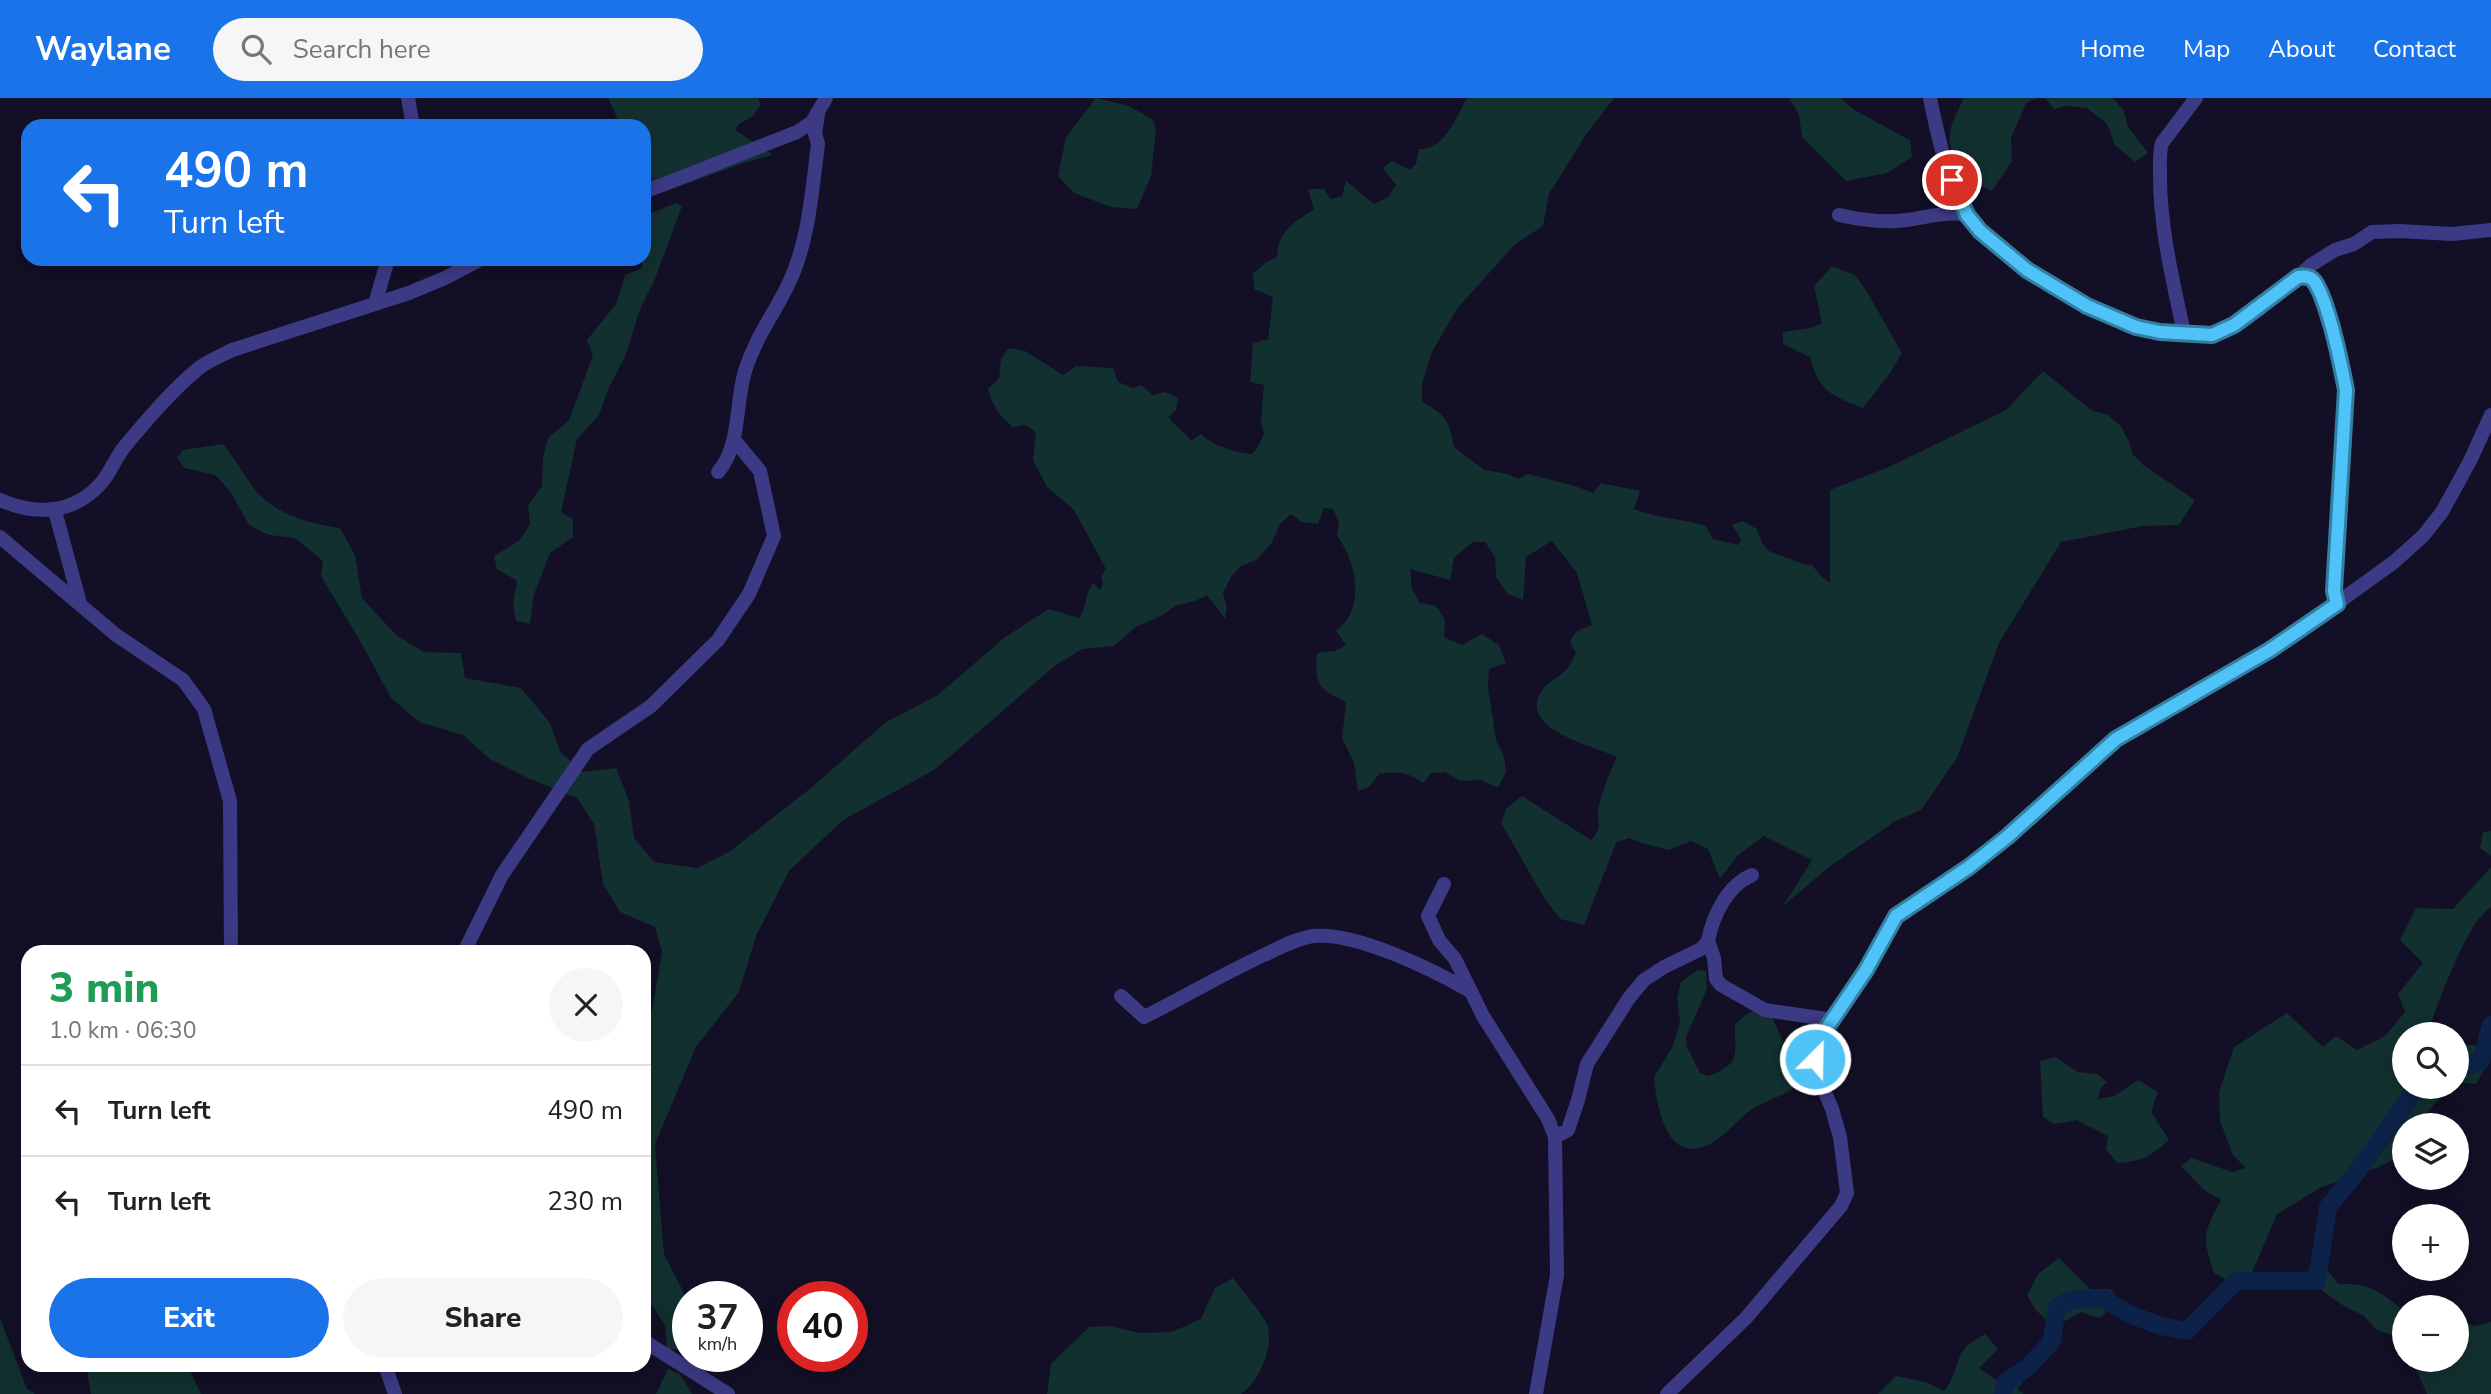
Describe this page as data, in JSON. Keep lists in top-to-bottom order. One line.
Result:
{"page":{"header":"Waylane","search":"Search here","nav":["Home","Map","About","Contact"],"turn":["490 m","Turn left"],"heading":["3 min","1.0 km · 06:30"],"map_buttons":["+","−"],"list":[{"name":"Turn left","value":"490 m"},{"name":"Turn left","value":"230 m"}],"buttons":["Exit","Share"],"speed":"37 km/h","limit":"40"}}
